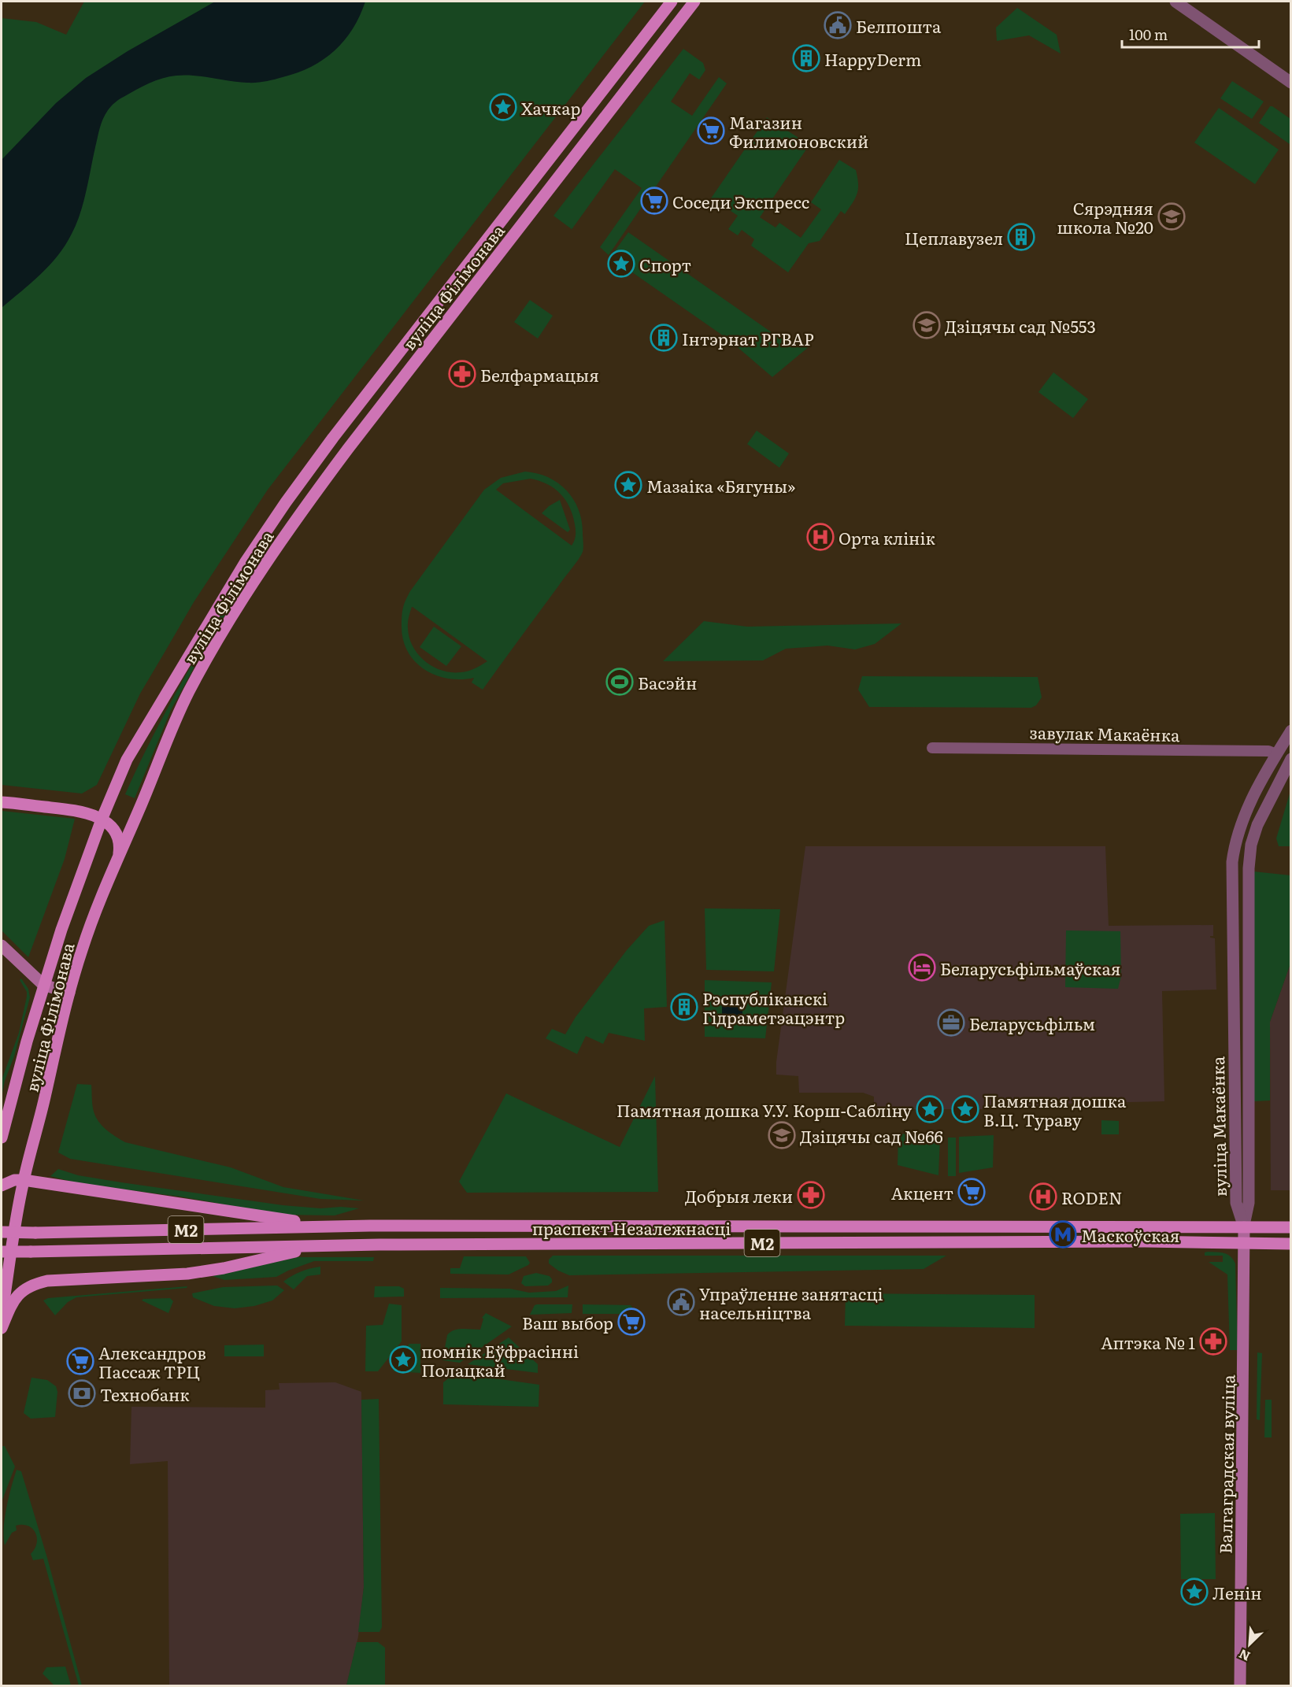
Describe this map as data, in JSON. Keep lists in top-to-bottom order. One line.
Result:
{"streets":{"main road":["вуліца Філімонава","праспект Незалежнасці","М2","Валгаградская вуліца"],"street":["завулак Макаёнка","вуліца Макаёнка"]},"crossings":[["завулак Макаёнка","вуліца Макаёнка"],["вуліца Макаёнка","праспект Незалежнасці"],["вуліца Макаёнка","Валгаградская вуліца"],["праспект Незалежнасці","Валгаградская вуліца"]],"places":{"public building":["Белпошта","Упраўленне занятасці насельніцтва"],"building":["HappyDerm","Цеплавузел","Інтэрнат РГВАР","Рэспубліканскі Гідраметэацэнтр"],"place":["Хачкар","Спорт","Мазаіка «Бягуны»","Памятная дошка У.У. Корш-Сабліну","Памятная дошка В.Ц. Тураву","помнік Еўфрасінні Полацкай","Ленін"],"supermarket":["Магазин Филимоновский","Соседи Экспресс","Акцент","Ваш выбор","Александров Пассаж ТРЦ"],"school or university":["Сярэдняя школа №20","Дзіцячы сад №553","Дзіцячы сад №66"],"pharmacy":["Белфармацыя","Добрыя леки","Аптэка № 1"],"hospital":["Орта клінік","RODEN"],"sports":["Басэйн"],"hotel":["Беларусьфільмаўская"],"office":["Беларусьфільм"],"metro station":["Маскоўская"],"bank":["Технобанк"]},"scale_bar":"100 m","north":"bottom left"}
